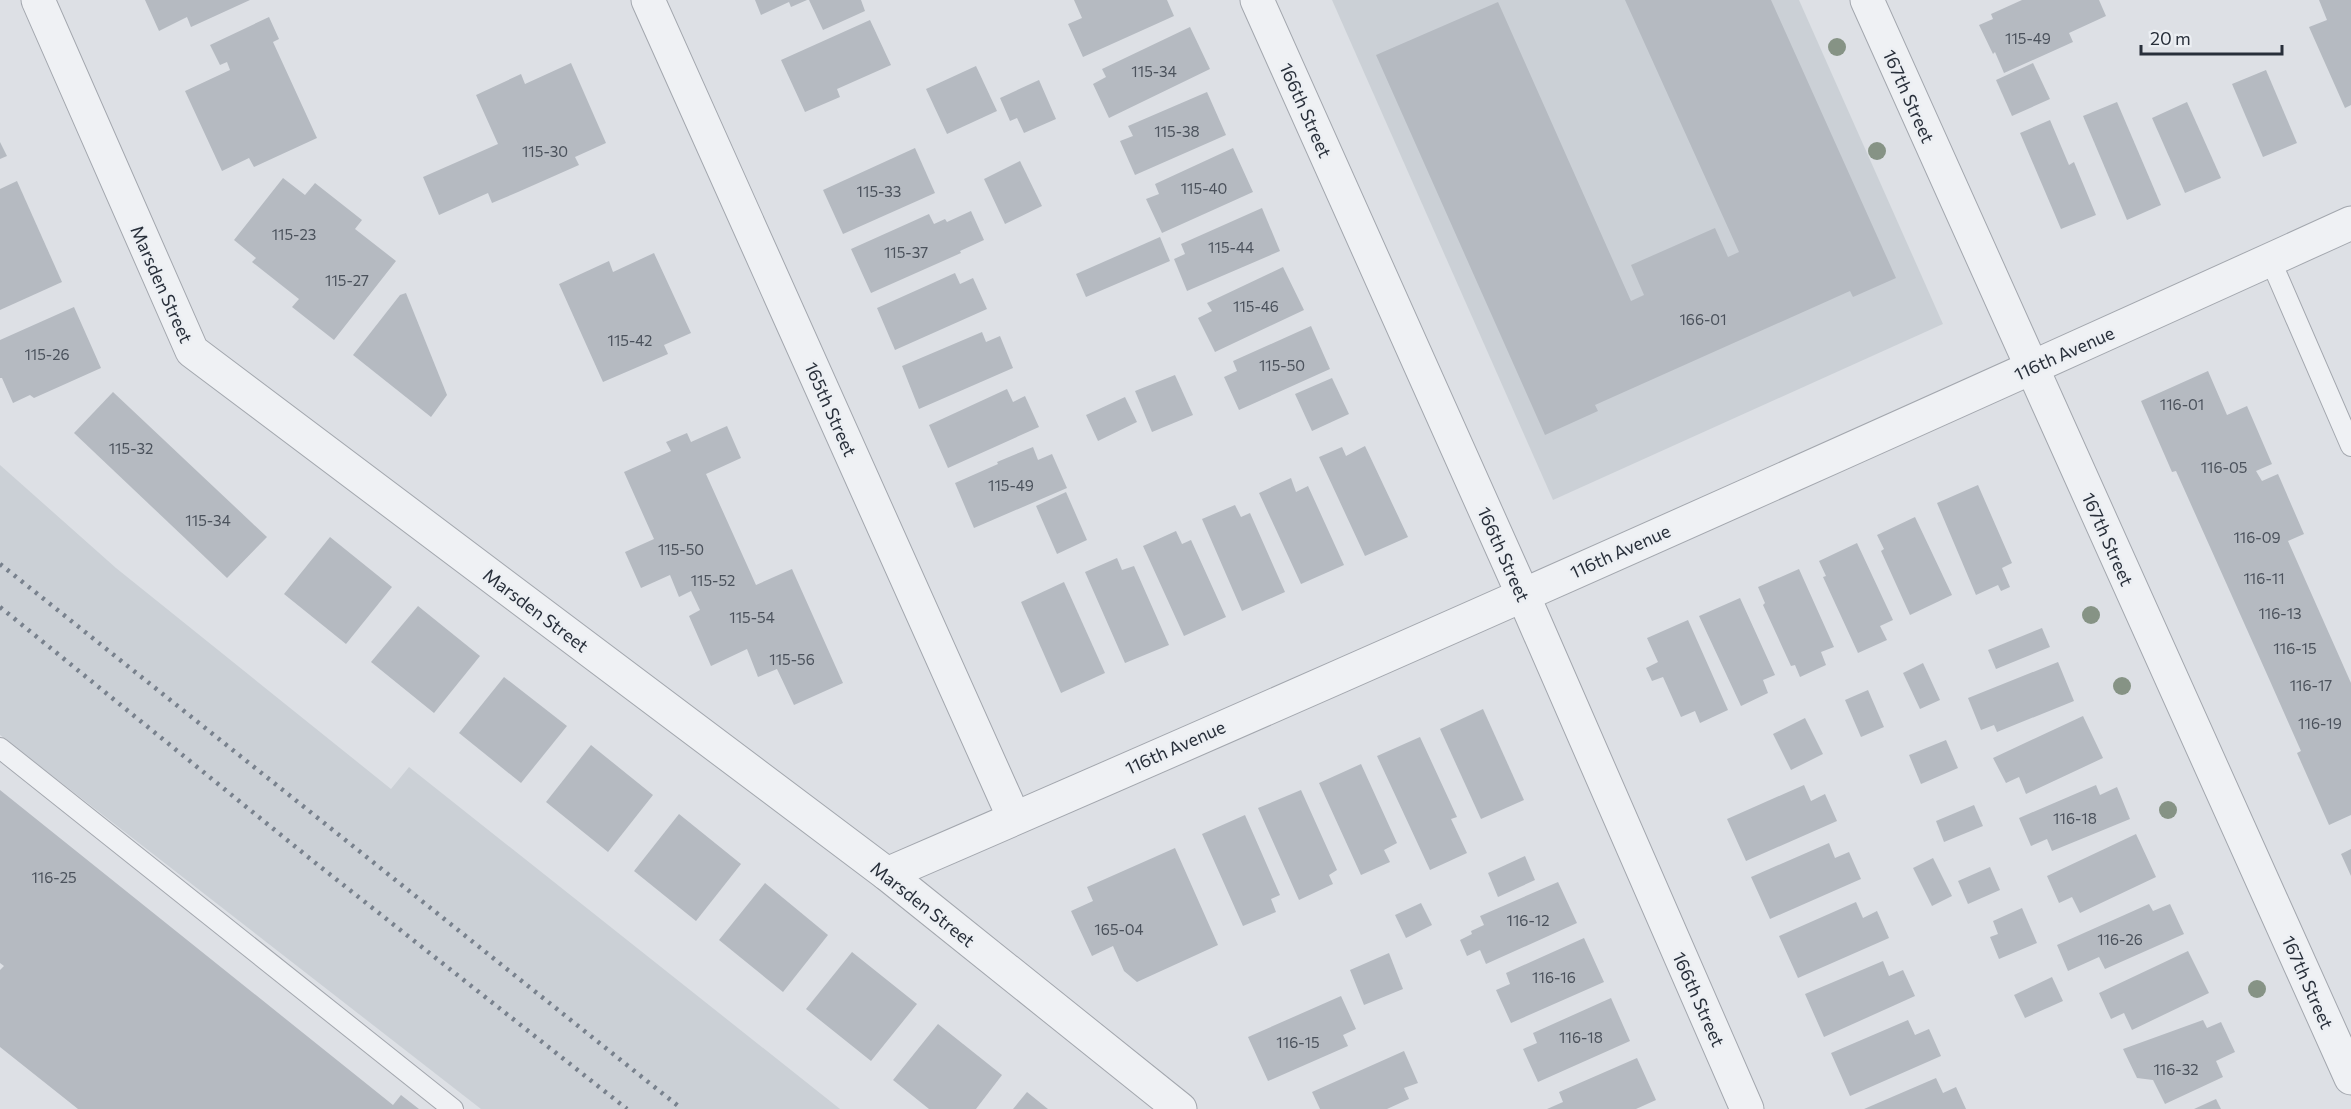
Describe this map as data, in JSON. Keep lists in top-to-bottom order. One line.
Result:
{"streets":{"street":["167th Street","166th Street","Marsden Street","116th Avenue","165th Street"]},"crossings":[["167th Street","116th Avenue"],["166th Street","116th Avenue"],["Marsden Street","116th Avenue"],["116th Avenue","165th Street"]],"house_numbers":["115-49","115-34","115-38","115-30","115-40","115-33","115-23","115-44","115-37","115-27","115-46","166-01","115-42","115-26","115-50","116-01","115-32","116-05","115-49","115-34","116-09","115-50","116-11","115-52","116-13","115-54","116-15","115-56","116-17","116-19","116-18","116-25","116-12","165-04","116-26","116-16","116-18","116-15","116-32"],"scale_bar":"20 m"}
